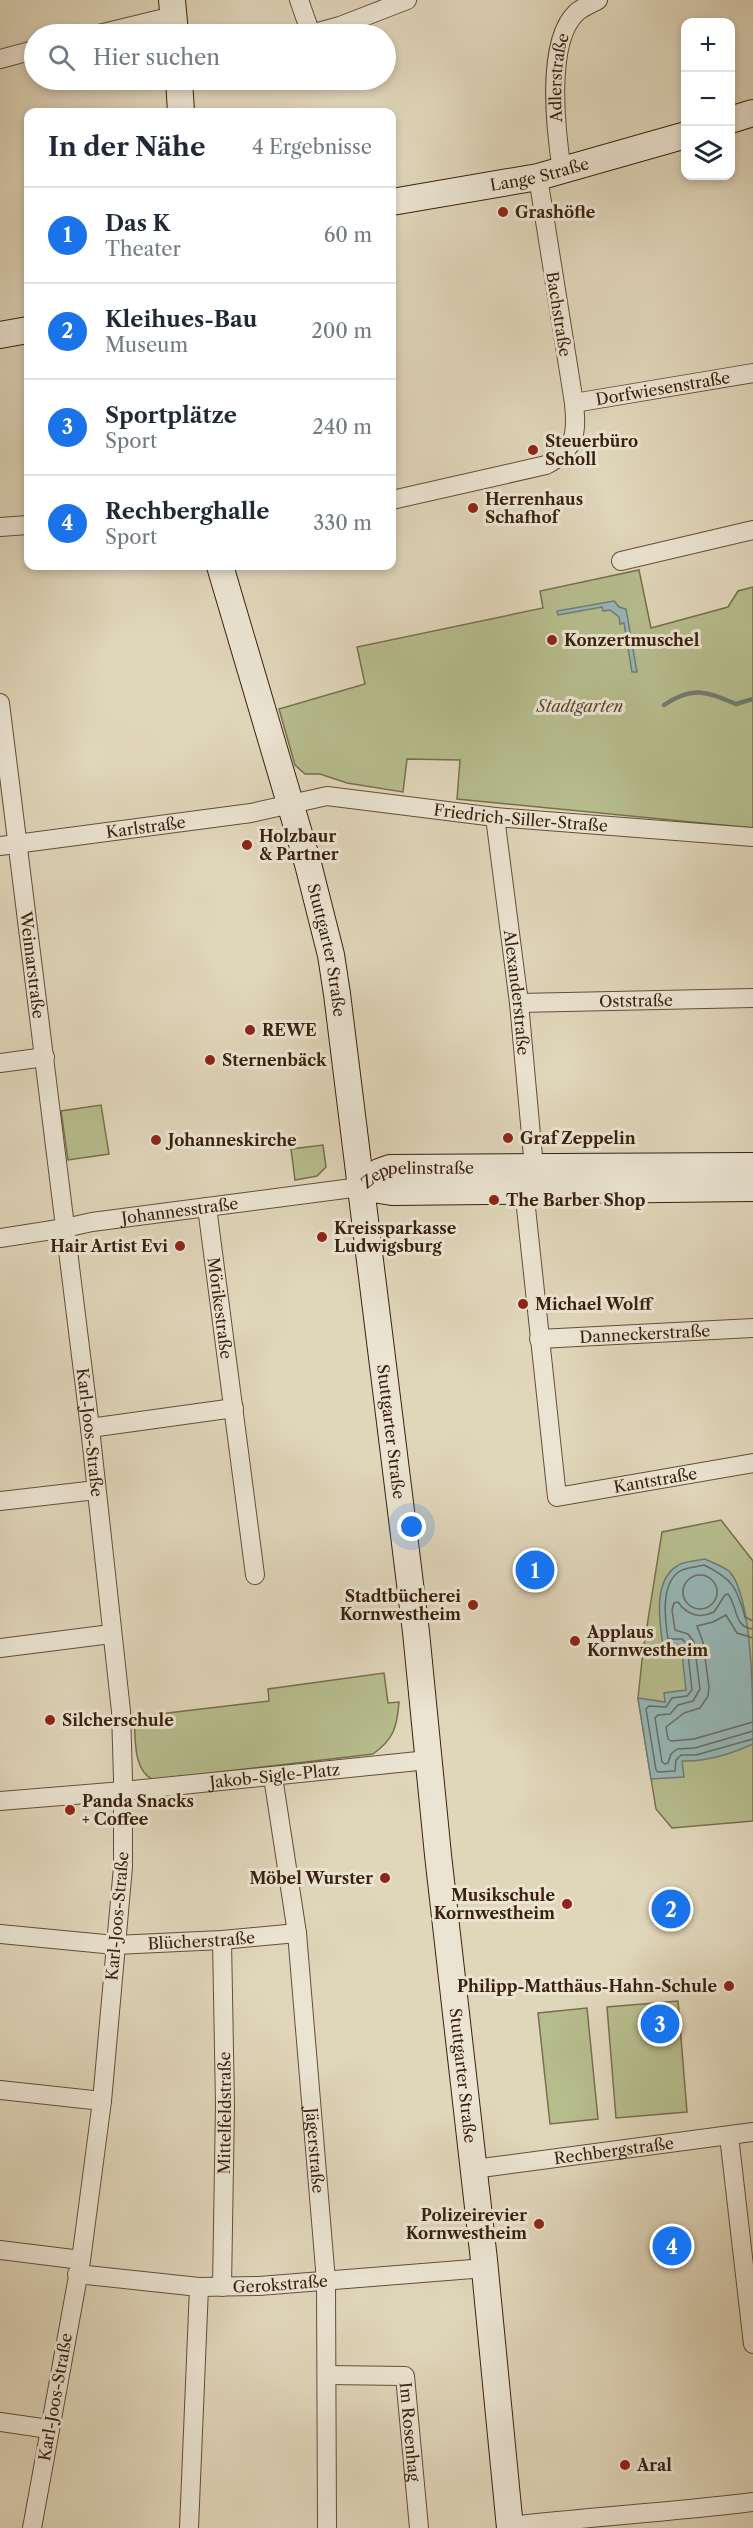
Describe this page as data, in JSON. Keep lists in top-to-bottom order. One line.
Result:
{"streets":{"main road":["Lange Straße","Stuttgarter Straße","Zeppelinstraße"],"street":["Adlerstraße","Bachstraße","Dorfwiesenstraße","Friedrich-Siller-Straße","Karlstraße","Weimarstraße","Alexanderstraße","Oststraße","Johannesstraße","Mörikestraße","Danneckerstraße","Karl-Joos-Straße","Kantstraße","Jakob-Sigle-Platz","Blücherstraße","Mittelfeldstraße","Jägerstraße","Rechbergstraße","Gerokstraße","Im Rosenhag"]},"crossings":[["Adlerstraße","Lange Straße"],["Lange Straße","Bachstraße"],["Bachstraße","Dorfwiesenstraße"],["Friedrich-Siller-Straße","Karlstraße"],["Friedrich-Siller-Straße","Stuttgarter Straße"],["Friedrich-Siller-Straße","Alexanderstraße"],["Karlstraße","Stuttgarter Straße"],["Karlstraße","Weimarstraße"],["Stuttgarter Straße","Zeppelinstraße"],["Stuttgarter Straße","Johannesstraße"],["Stuttgarter Straße","Jakob-Sigle-Platz"],["Stuttgarter Straße","Rechbergstraße"],["Stuttgarter Straße","Gerokstraße"],["Weimarstraße","Johannesstraße"],["Weimarstraße","Karl-Joos-Straße"],["Alexanderstraße","Oststraße"],["Alexanderstraße","Zeppelinstraße"],["Alexanderstraße","Danneckerstraße"],["Alexanderstraße","Kantstraße"],["Zeppelinstraße","Johannesstraße"],["Johannesstraße","Mörikestraße"],["Johannesstraße","Karl-Joos-Straße"],["Karl-Joos-Straße","Jakob-Sigle-Platz"],["Karl-Joos-Straße","Blücherstraße"],["Karl-Joos-Straße","Gerokstraße"],["Jakob-Sigle-Platz","Jägerstraße"],["Blücherstraße","Mittelfeldstraße"],["Blücherstraße","Jägerstraße"],["Mittelfeldstraße","Gerokstraße"],["Jägerstraße","Gerokstraße"],["Jägerstraße","Im Rosenhag"]],"parks":["Stadtgarten"],"places":["Grashöfle","Steuerbüro Scholl","Herrenhaus Schafhof","Konzertmuschel","Holzbaur & Partner","REWE","Sternenbäck","Graf Zeppelin","Johanneskirche","The Barber Shop","Kreissparkasse Ludwigsburg","Hair Artist Evi","Michael Wolff","Stadtbücherei Kornwestheim","Applaus Kornwestheim","Silcherschule","Panda Snacks + Coffee","Möbel Wurster","Musikschule Kornwestheim","Philipp-Matthäus-Hahn-Schule","Polizeirevier Kornwestheim","Aral"],"page":{"map_buttons":["+","−"],"search":"Hier suchen","heading":["In der Nähe","4 Ergebnisse"],"list":[{"mark":"1","name":"Das K","note":"Theater","value":"60 m"},{"mark":"2","name":"Kleihues-Bau","note":"Museum","value":"200 m"},{"mark":"3","name":"Sportplätze","note":"Sport","value":"240 m"},{"mark":"4","name":"Rechberghalle","note":"Sport","value":"330 m"}],"pins":["1","2","3","4"]}}
